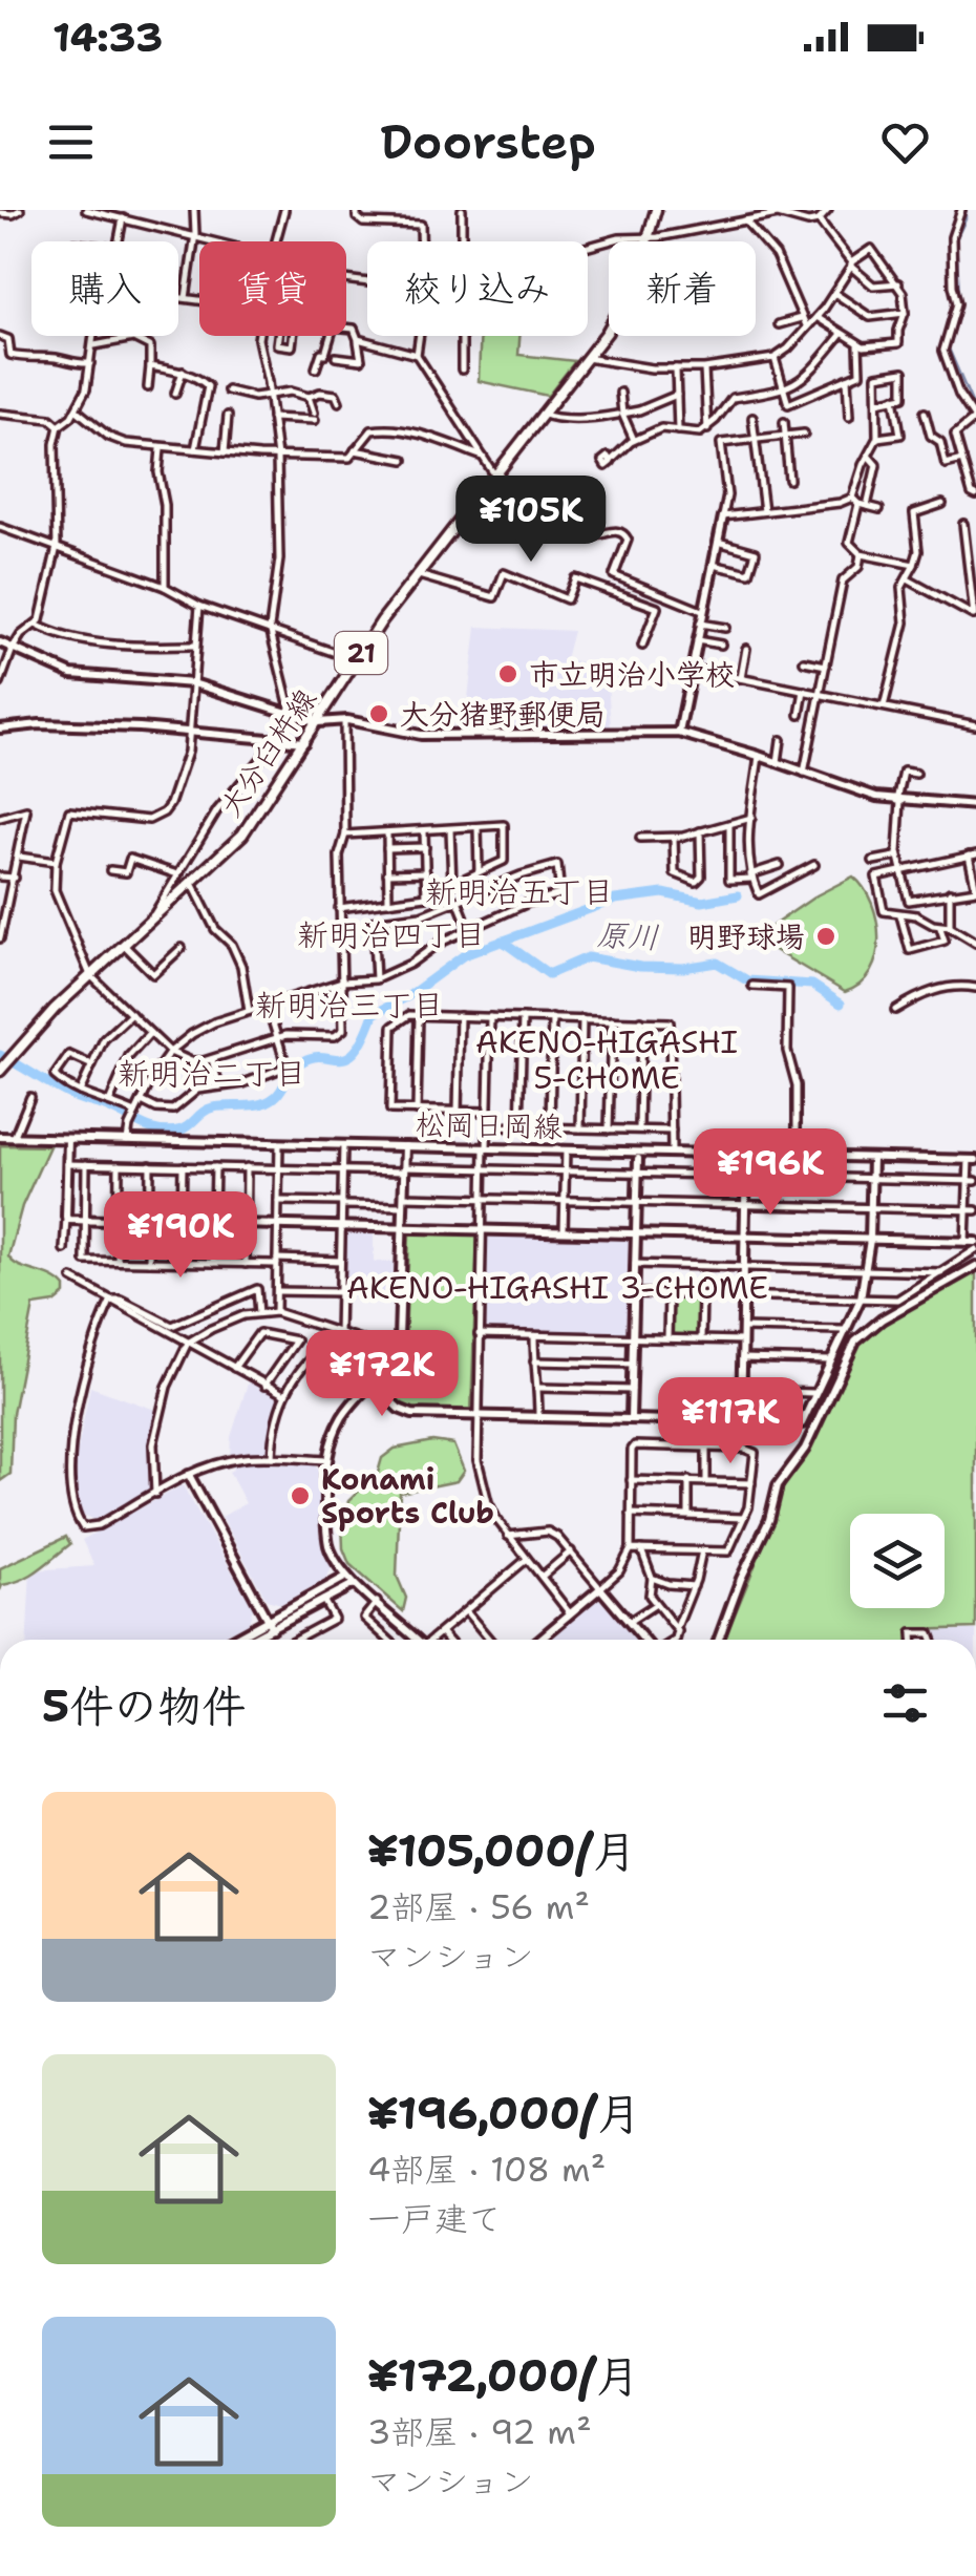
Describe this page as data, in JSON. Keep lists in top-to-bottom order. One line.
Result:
{"streets":{"main road":["21","大分臼杵線"],"street":["松岡日岡線"]},"districts":["新明治五丁目","新明治四丁目","新明治三丁目","AKENO-HIGASHI 5-CHOME","新明治二丁目","AKENO-HIGASHI 3-CHOME"],"water":["原川"],"places":["市立明治小学校","大分猪野郵便局","明野球場","Konami Sports Club"],"page":{"status":"14:33","header":"Doorstep","chip":["購入","賃貸","絞り込み","新着"],"price":["¥105K","¥196K","¥190K","¥172K","¥117K"],"heading":"5件の物件","list":[{"name":"¥105,000/月","note":"2部屋 · 56 m² · マンション"},{"name":"¥196,000/月","note":"4部屋 · 108 m² · 一戸建て"},{"name":"¥172,000/月","note":"3部屋 · 92 m² · マンション"}]}}
